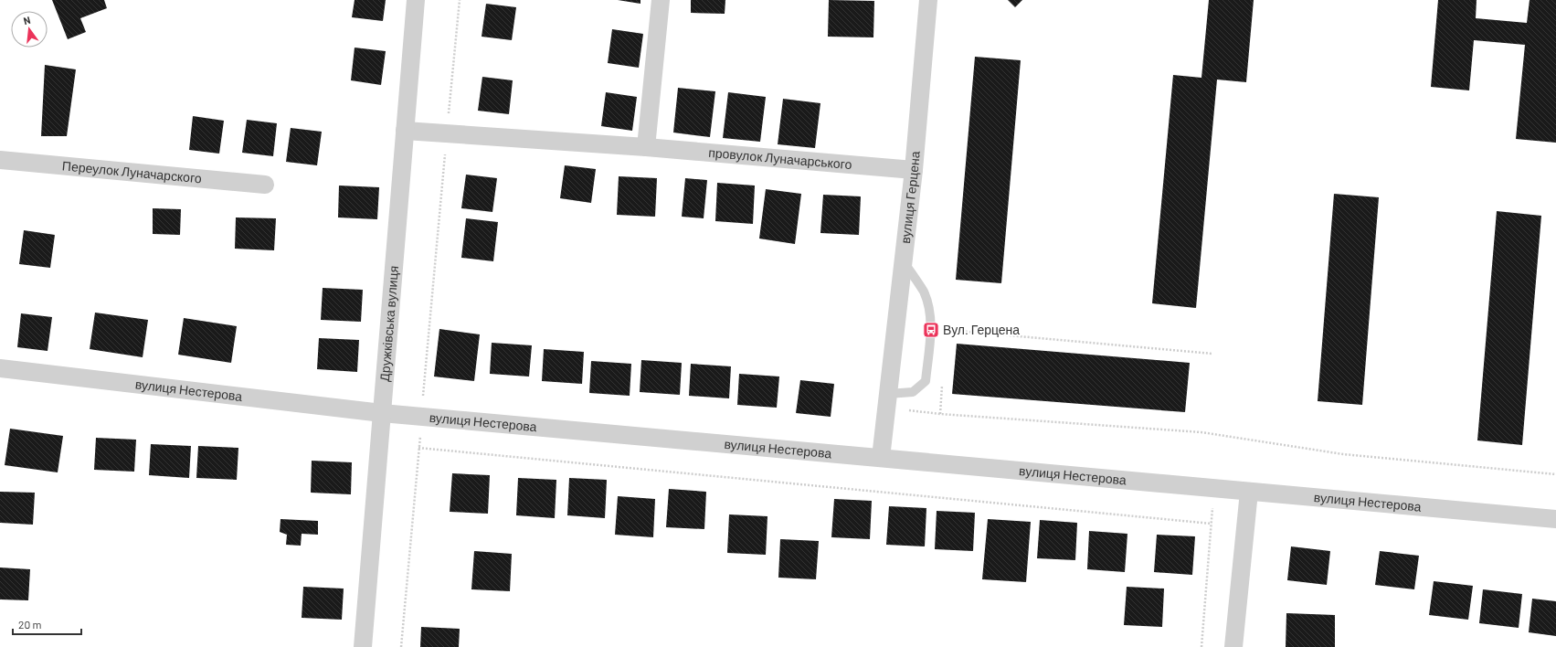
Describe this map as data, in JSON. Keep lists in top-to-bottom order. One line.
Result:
{"streets":{"street":["провулок Луначарського","Переулок Луначарского","вулиця Герцена","Дружківська вулиця","вулиця Нестерова"]},"crossings":[["провулок Луначарського","вулиця Герцена"],["провулок Луначарського","Дружківська вулиця"],["вулиця Герцена","вулиця Нестерова"],["Дружківська вулиця","вулиця Нестерова"]],"places":{"bus stop":["Вул. Герцена"]},"scale_bar":"20 m","north":"top"}
